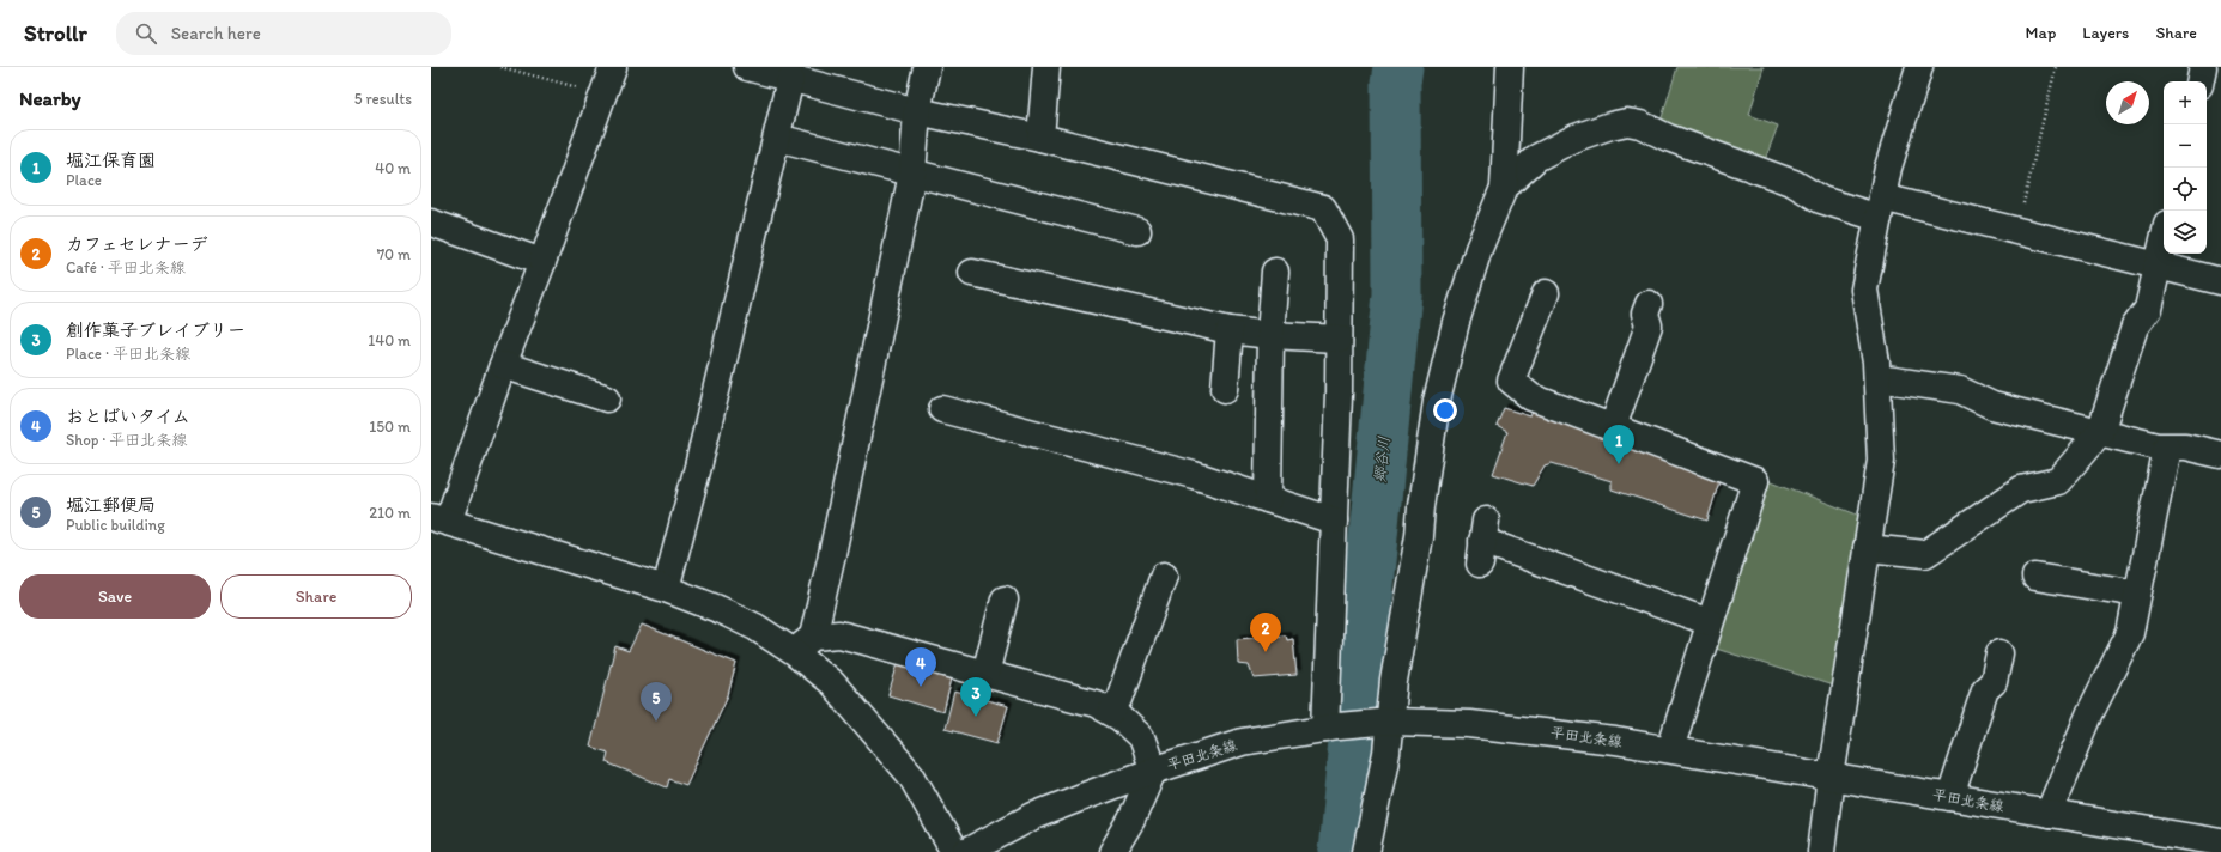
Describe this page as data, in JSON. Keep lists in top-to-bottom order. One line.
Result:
{"streets":{"street":["平田北条線"]},"water":["郷谷川"],"north":"top right","page":{"header":"Strollr","search":"Search here","nav":["Map","Layers","Share"],"heading":["Nearby","5 results"],"map_buttons":["+","−"],"list":[{"mark":"1","name":"堀江保育園","note":"Place","value":"40 m"},{"mark":"2","name":"カフェセレナーデ","note":"Café · 平田北条線","value":"70 m"},{"mark":"3","name":"創作菓子ブレイブリー","note":"Place · 平田北条線","value":"140 m"},{"mark":"4","name":"おとばいタイム","note":"Shop · 平田北条線","value":"150 m"},{"mark":"5","name":"堀江郵便局","note":"Public building","value":"210 m"}],"pins":["1","2","4","3","5"],"buttons":["Save","Share"]}}
